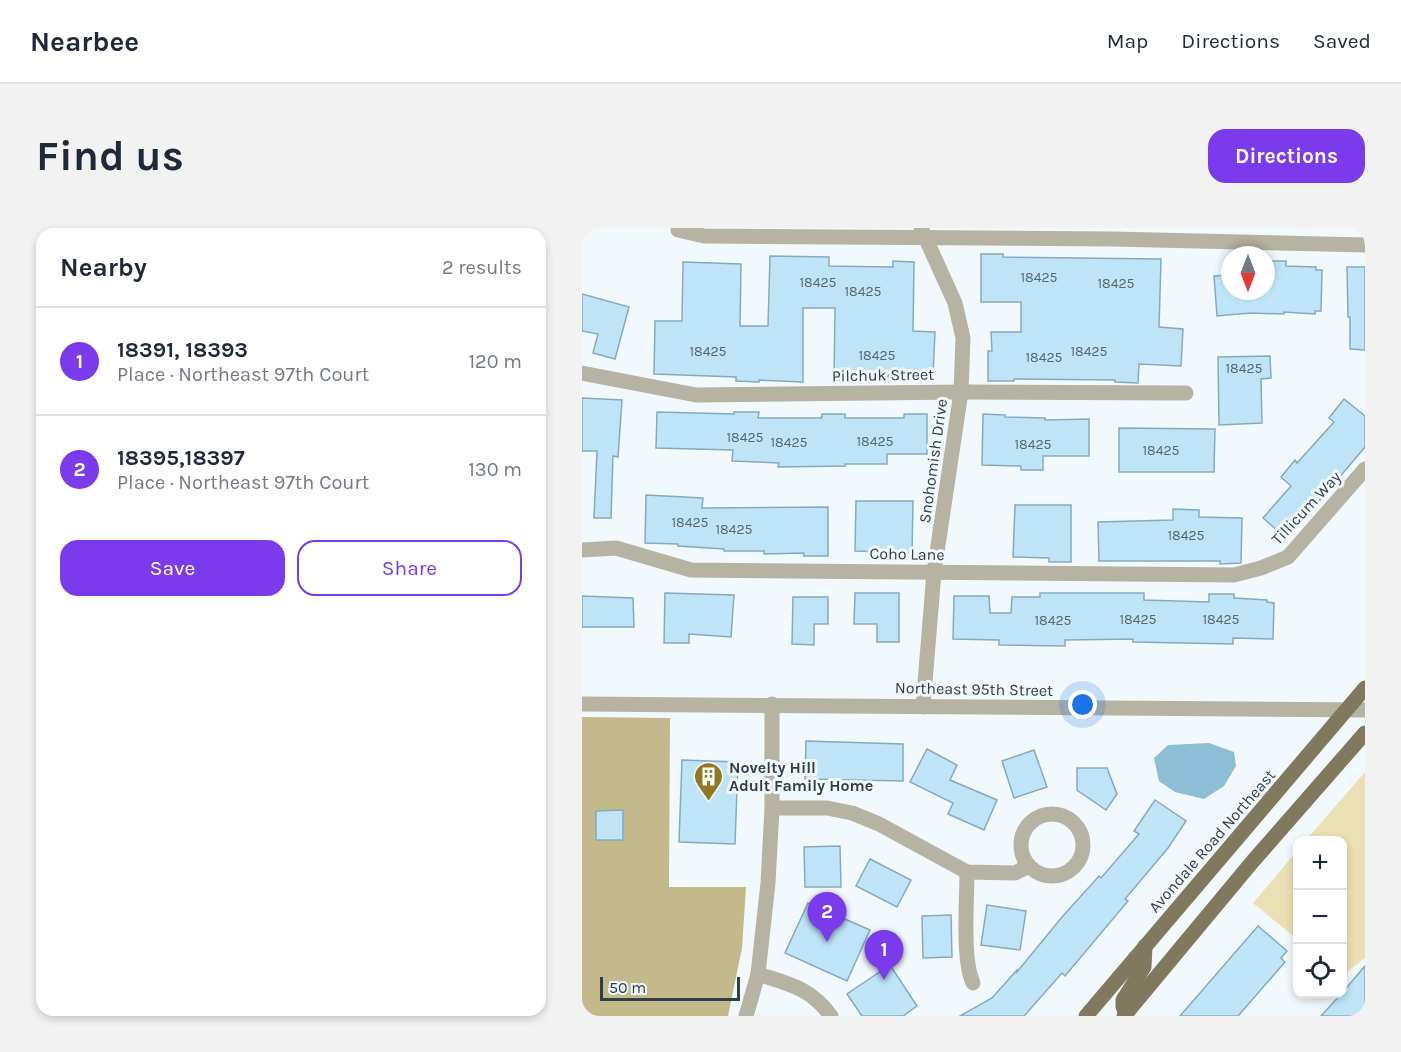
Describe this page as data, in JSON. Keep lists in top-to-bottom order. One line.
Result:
{"streets":{"main road":["Avondale Road Northeast"],"street":["Pilchuk Street","Snohomish Drive","Tillicum Way","Coho Lane","Northeast 95th Street"]},"crossings":[["Pilchuk Street","Snohomish Drive"],["Snohomish Drive","Coho Lane"],["Snohomish Drive","Northeast 95th Street"],["Tillicum Way","Coho Lane"],["Northeast 95th Street","Avondale Road Northeast"]],"places":{"building":["Novelty Hill Adult Family Home"]},"house_numbers":["18425","18425","18425","18425","18425","18425","18425","18425","18425","18425","18425","18425","18425","18425","18425","18425","18425","18425","18425","18425"],"scale_bar":"50 m","north":"bottom","page":{"header":"Nearbee","nav":["Map","Directions","Saved"],"buttons":["Directions",["Save","Share"]],"title":"Find us","heading":["Nearby","2 results"],"list":[{"mark":"1","name":"18391, 18393","note":"Place · Northeast 97th Court","value":"120 m"},{"mark":"2","name":"18395,18397","note":"Place · Northeast 97th Court","value":"130 m"}],"map_buttons":["+","−"],"pins":["2","1"],"scale":"50 m"}}
